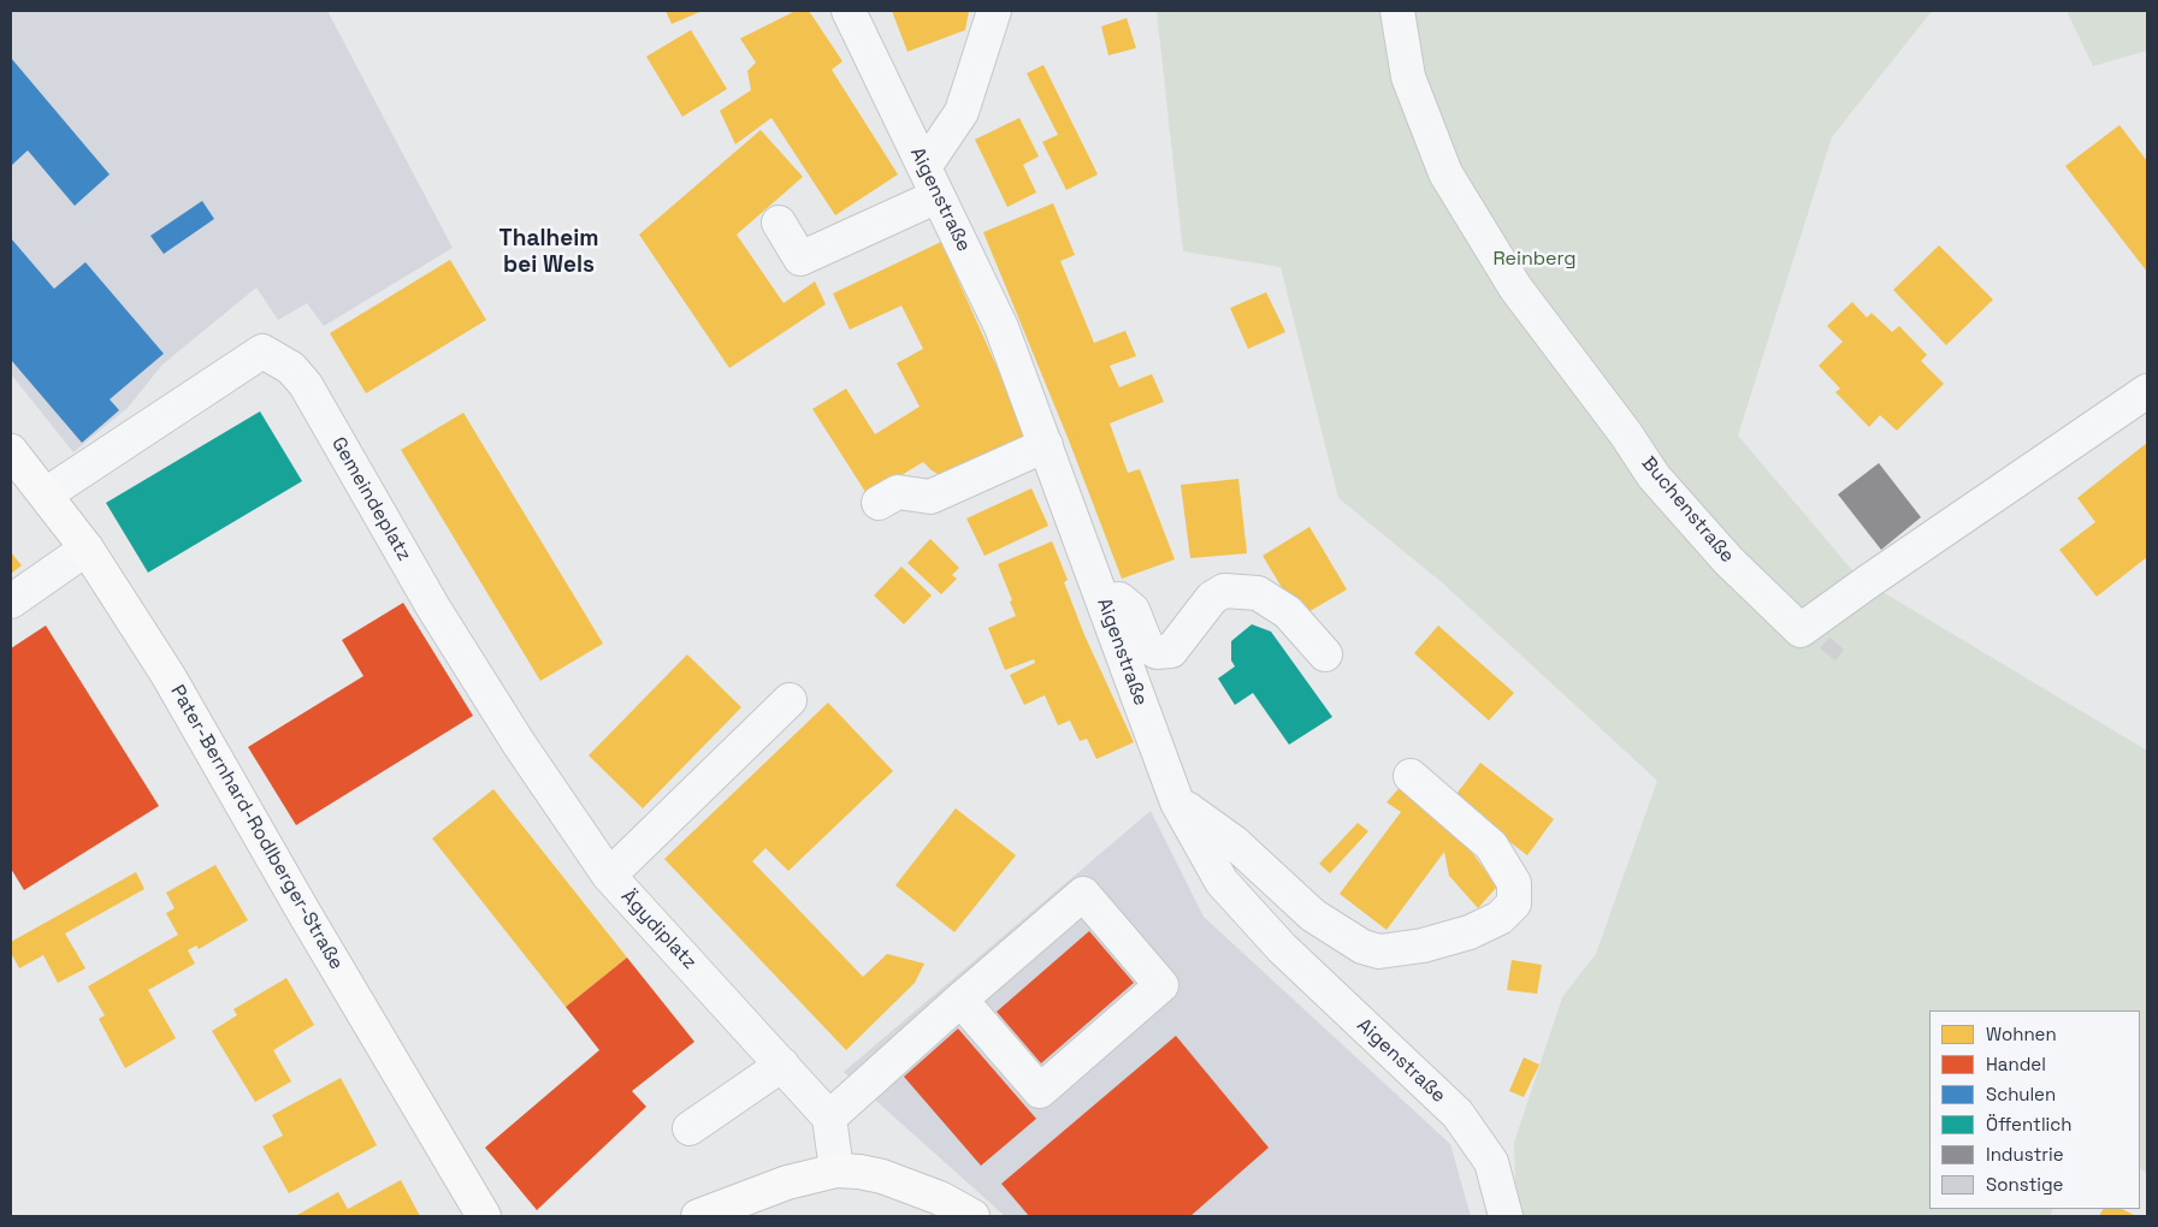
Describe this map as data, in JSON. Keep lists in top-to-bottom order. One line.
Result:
{"streets":{"main road":["Pater-Bernhard-Rodlberger-Straße"],"street":["Aigenstraße","Gemeindeplatz","Buchenstraße","Ägydiplatz"]},"crossings":[["Gemeindeplatz","Pater-Bernhard-Rodlberger-Straße"],["Gemeindeplatz","Ägydiplatz"]],"districts":["Thalheim bei Wels"],"parks":["Reinberg"],"legend":["Wohnen","Handel","Schulen","Öffentlich","Industrie","Sonstige"]}
